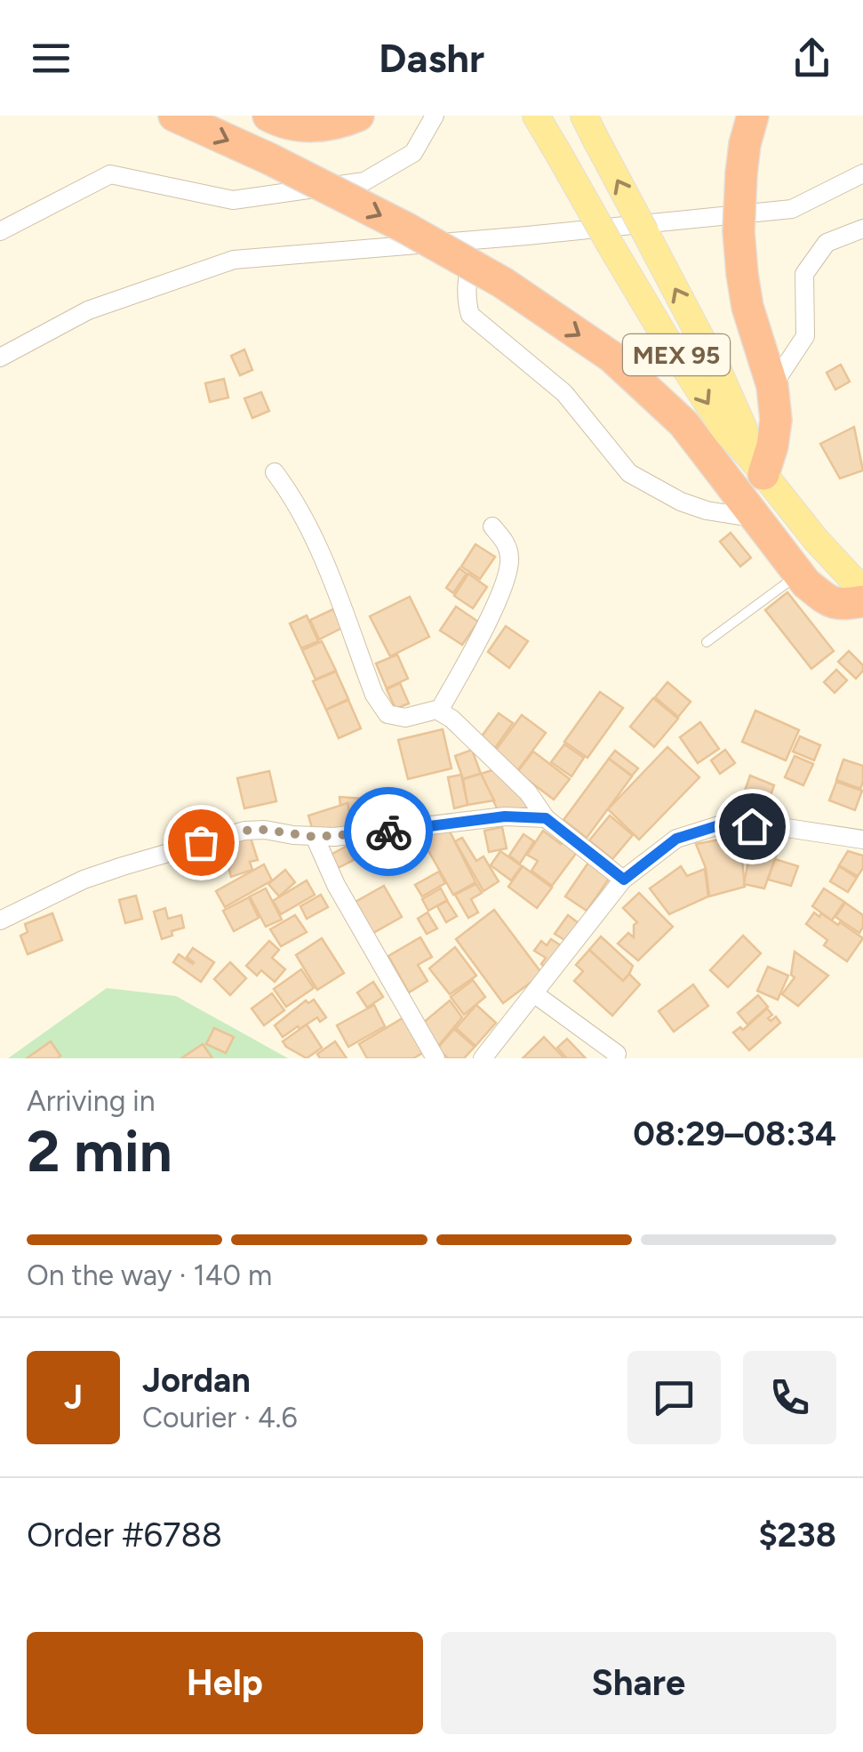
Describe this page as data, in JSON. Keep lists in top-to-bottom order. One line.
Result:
{"streets":{"main road":["MEX 95"]},"page":{"header":"Dashr","heading":["2 min","Arriving in","08:29–08:34"],"panel":["Jordan","Courier · 4.6","Order #6788","$238"],"bar":"On the way · 140 m","round":"J","buttons":["Help","Share"]}}
